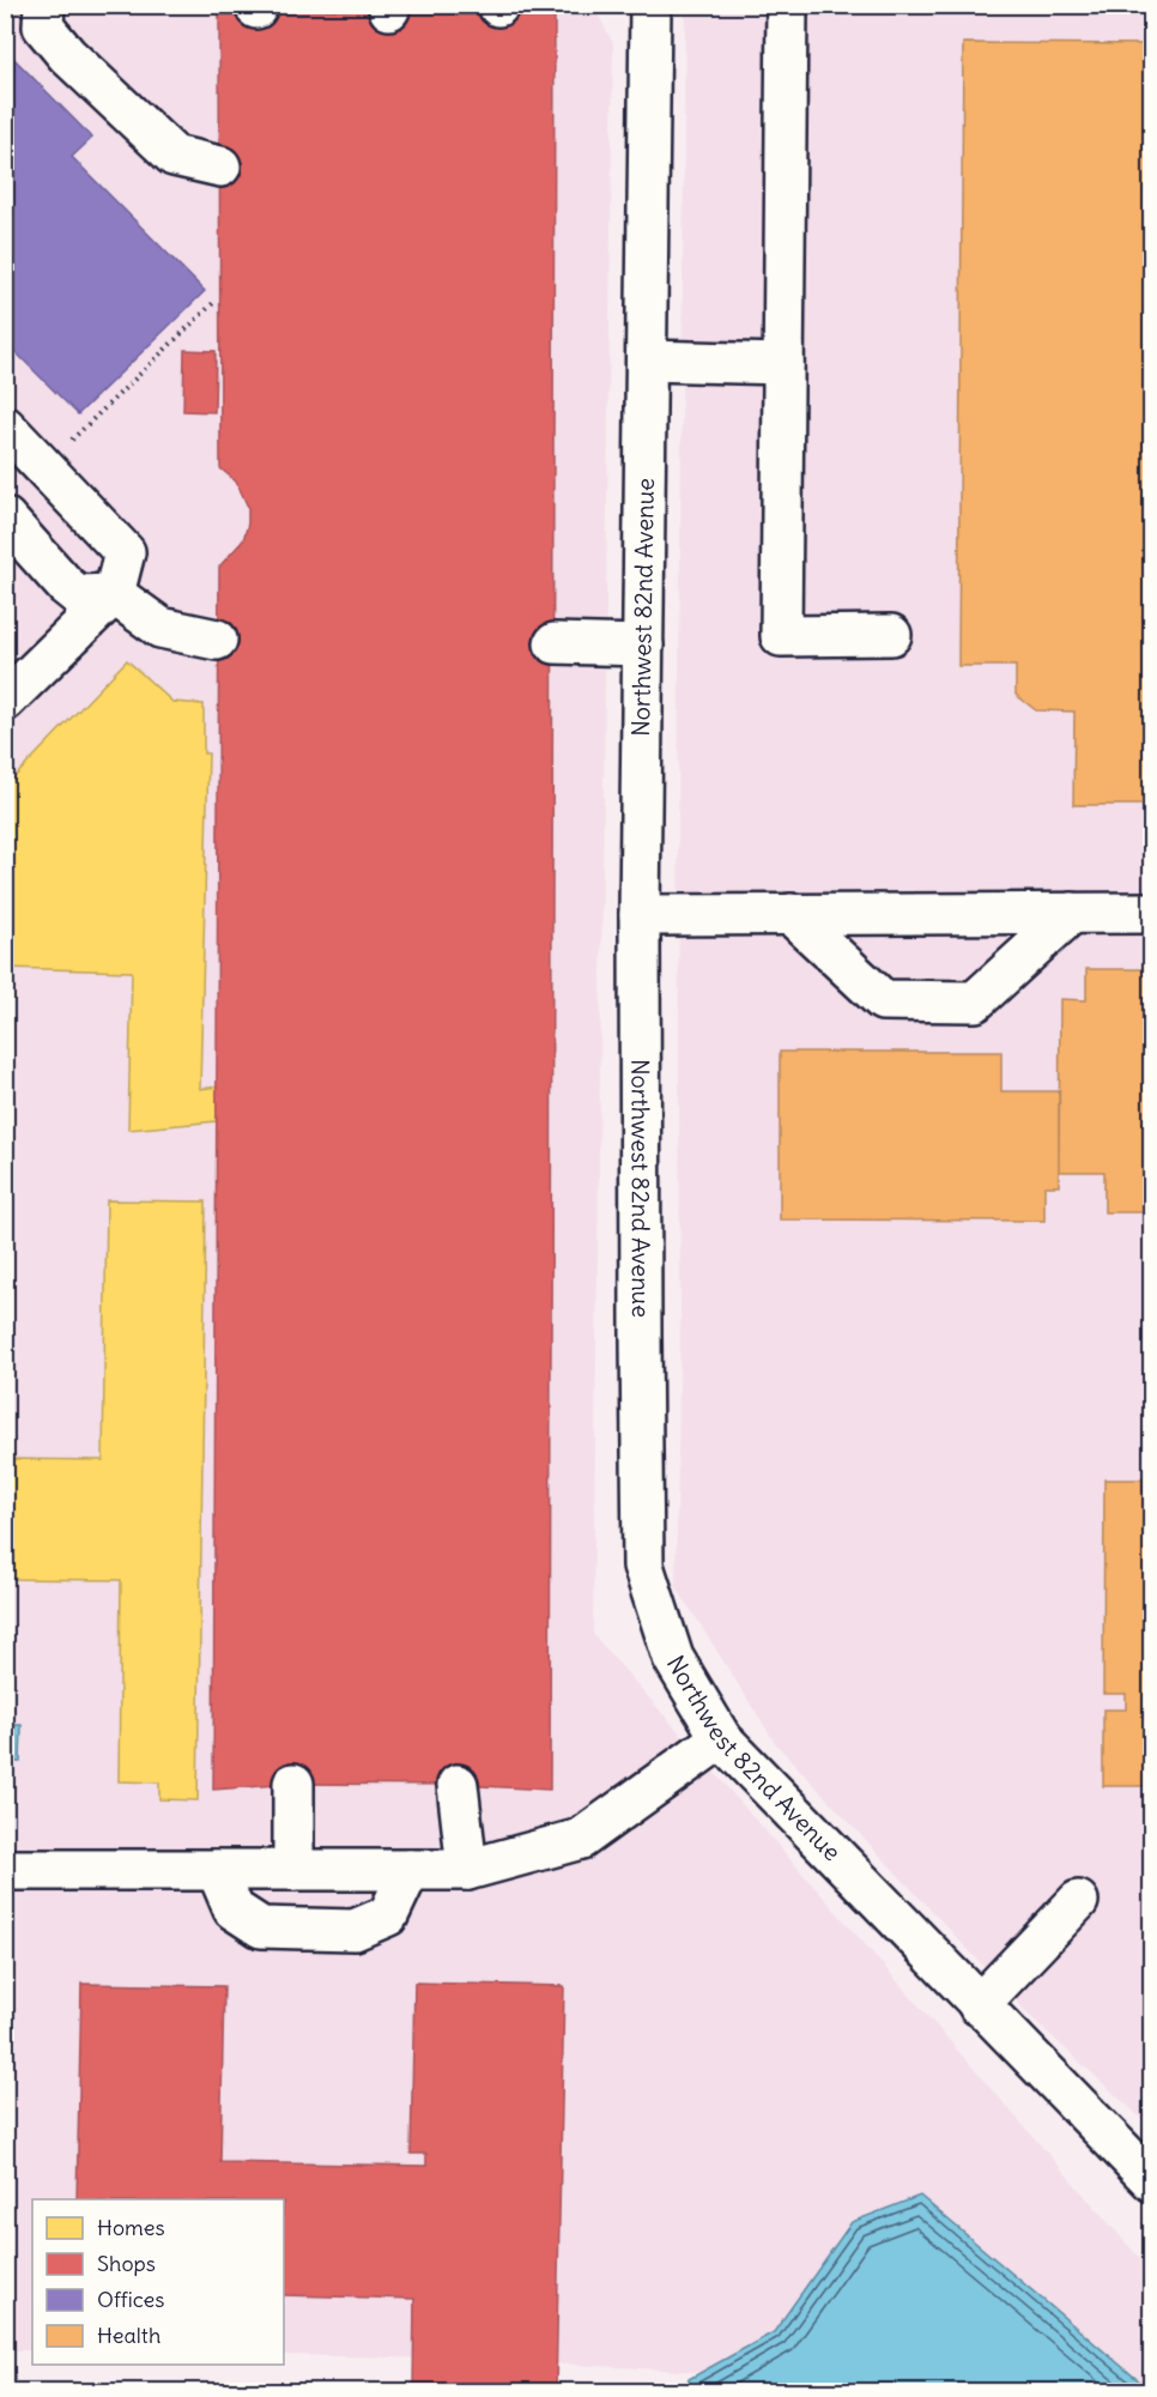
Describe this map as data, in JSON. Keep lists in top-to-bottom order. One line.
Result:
{"streets":{"street":["Northwest 82nd Avenue"]},"legend":["Homes","Shops","Offices","Health"]}
